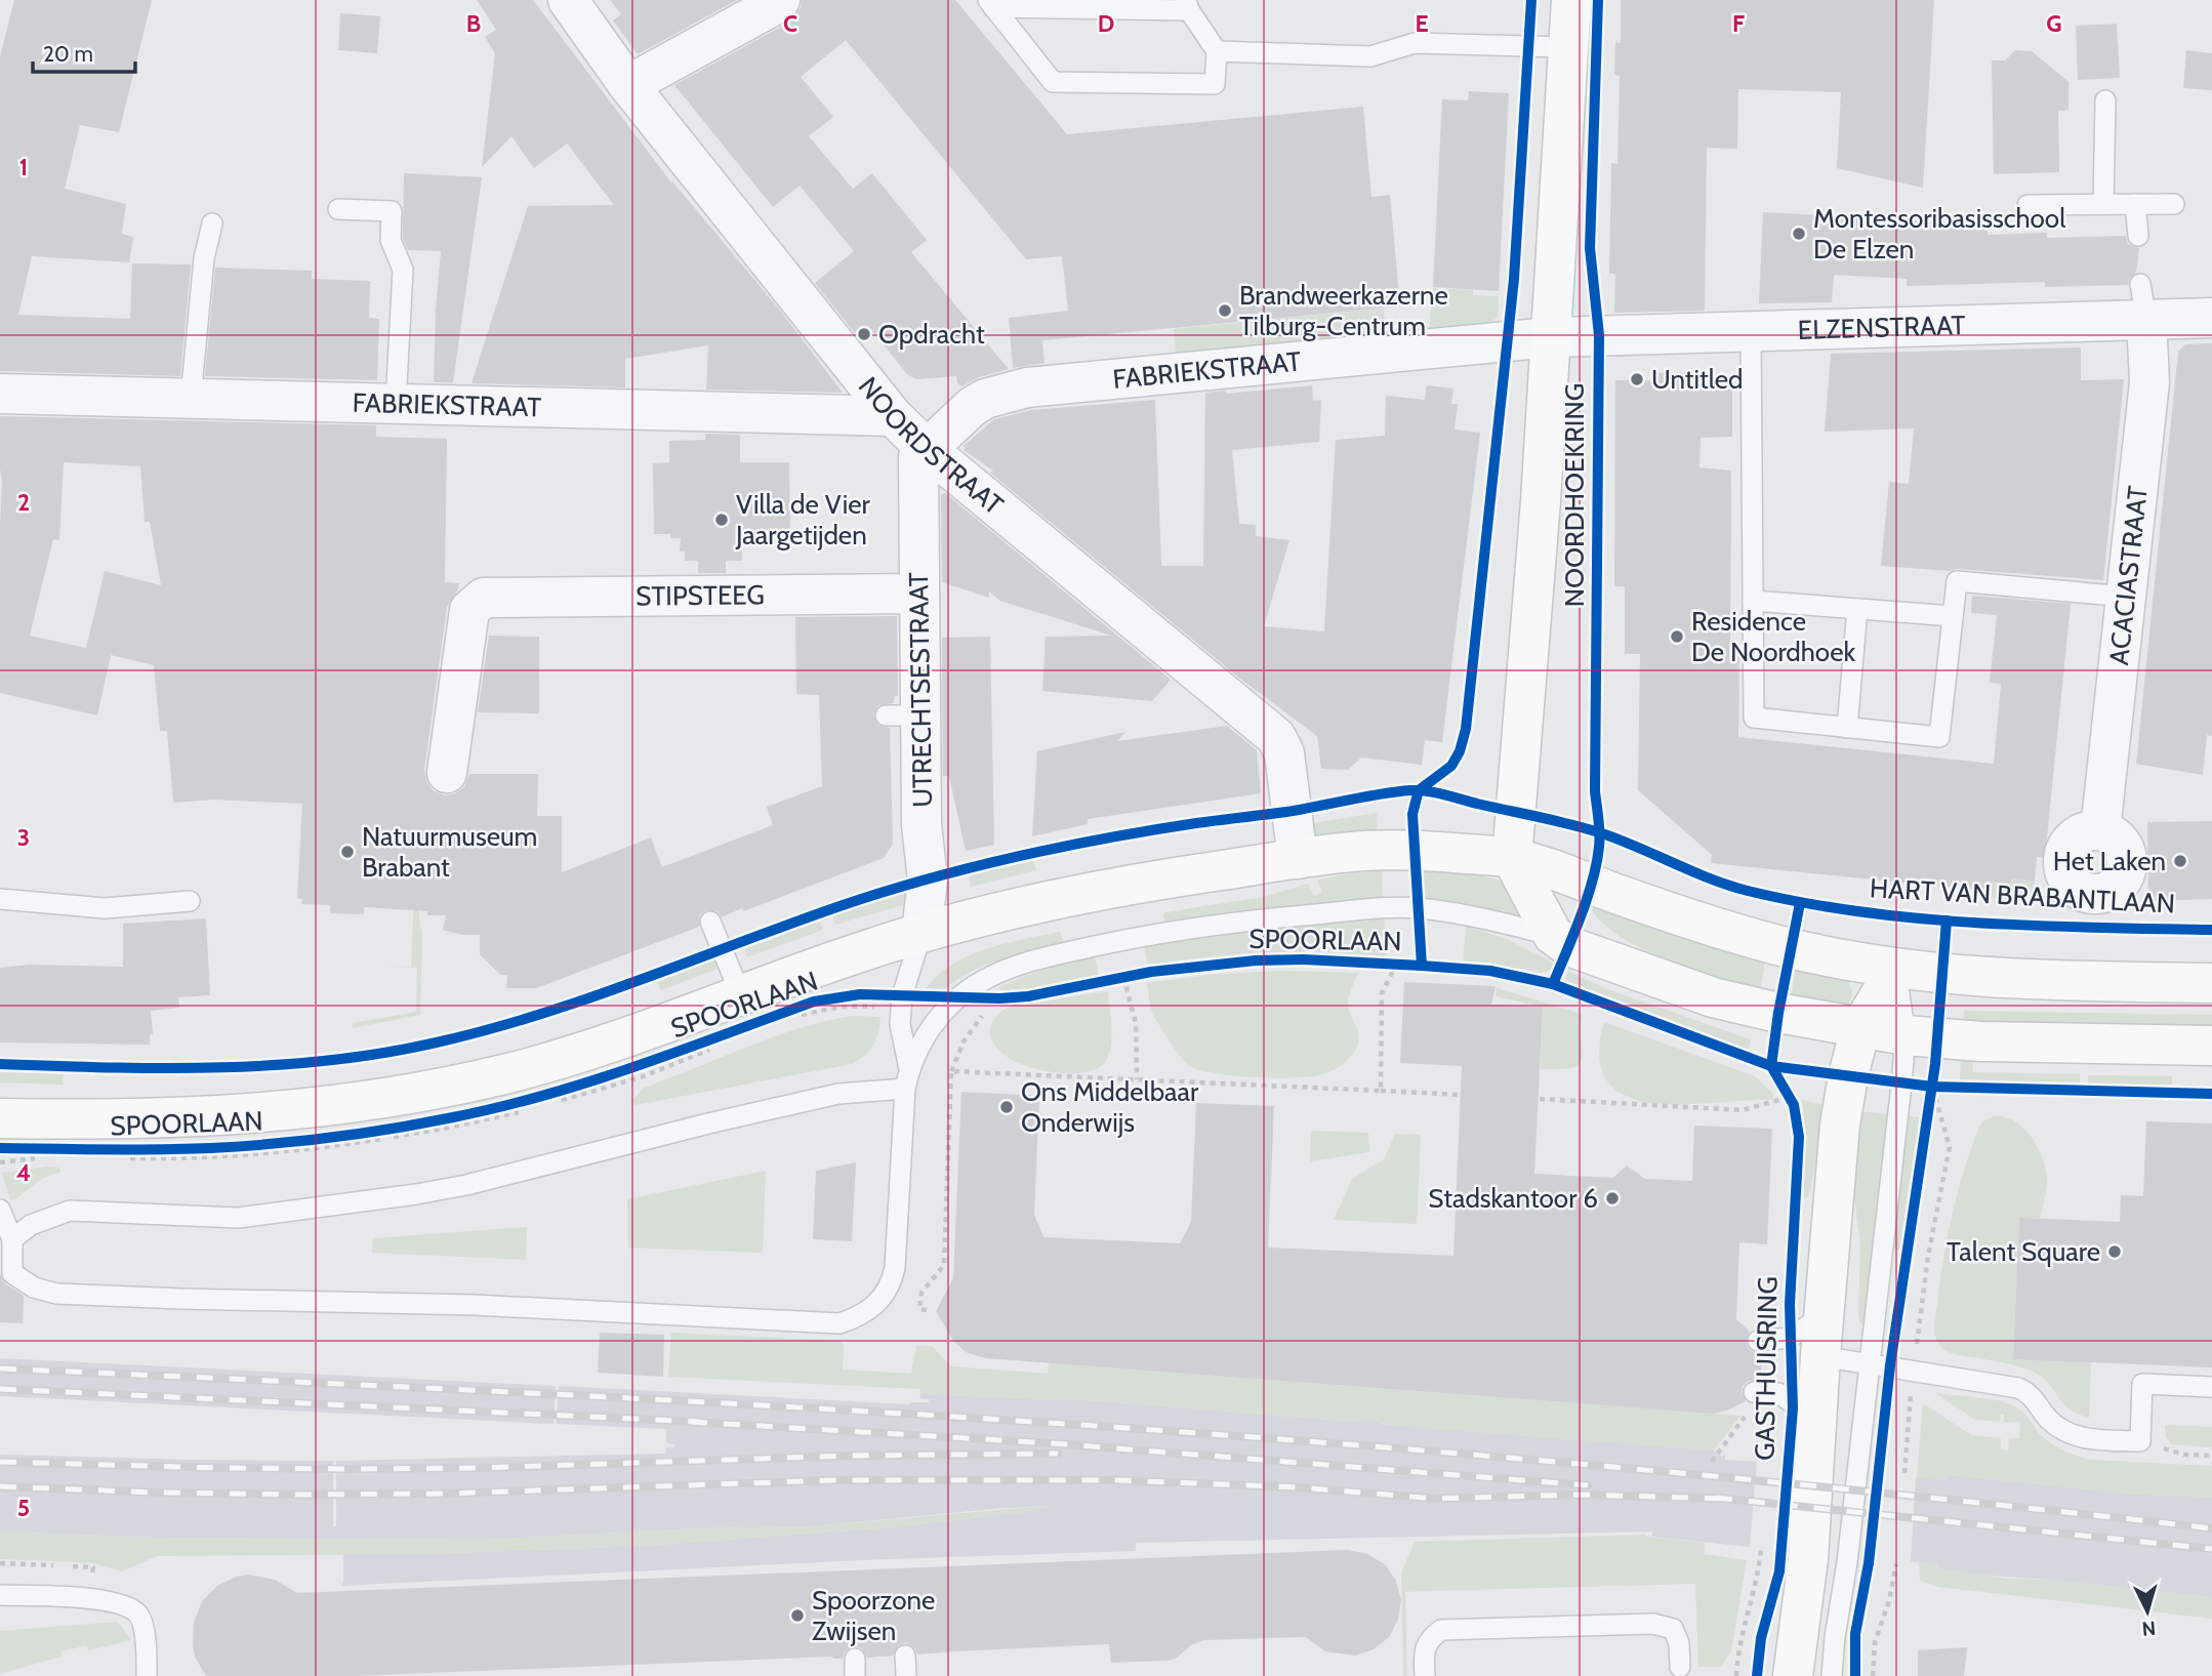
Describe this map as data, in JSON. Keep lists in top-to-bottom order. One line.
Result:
{"streets":{"street":["ELZENSTRAAT","FABRIEKSTRAAT","NOORDSTRAAT","NOORDHOEKRING","ACACIASTRAAT","STIPSTEEG","UTRECHTSESTRAAT","SPOORLAAN","GASTHUISRING"],"cycle path":["HART VAN BRABANTLAAN"]},"crossings":[["ELZENSTRAAT","FABRIEKSTRAAT"],["ELZENSTRAAT","NOORDHOEKRING"],["ELZENSTRAAT","ACACIASTRAAT"],["FABRIEKSTRAAT","NOORDSTRAAT"],["FABRIEKSTRAAT","NOORDHOEKRING"],["FABRIEKSTRAAT","UTRECHTSESTRAAT"],["NOORDSTRAAT","UTRECHTSESTRAAT"],["NOORDSTRAAT","SPOORLAAN"],["NOORDHOEKRING","SPOORLAAN"],["STIPSTEEG","UTRECHTSESTRAAT"],["UTRECHTSESTRAAT","SPOORLAAN"]],"places":["Montessoribasisschool De Elzen","Brandweerkazerne Tilburg-Centrum","Opdracht","Untitled","Villa de Vier Jaargetijden","Residence De Noordhoek","Natuurmuseum Brabant","Het Laken","Ons Middelbaar Onderwijs","Stadskantoor 6","Talent Square","Spoorzone Zwijsen"],"scale_bar":"20 m","north":"bottom","grid":{"columns":["B","C","D","E","F","G"],"rows":["1","2","3","4","5"]}}
